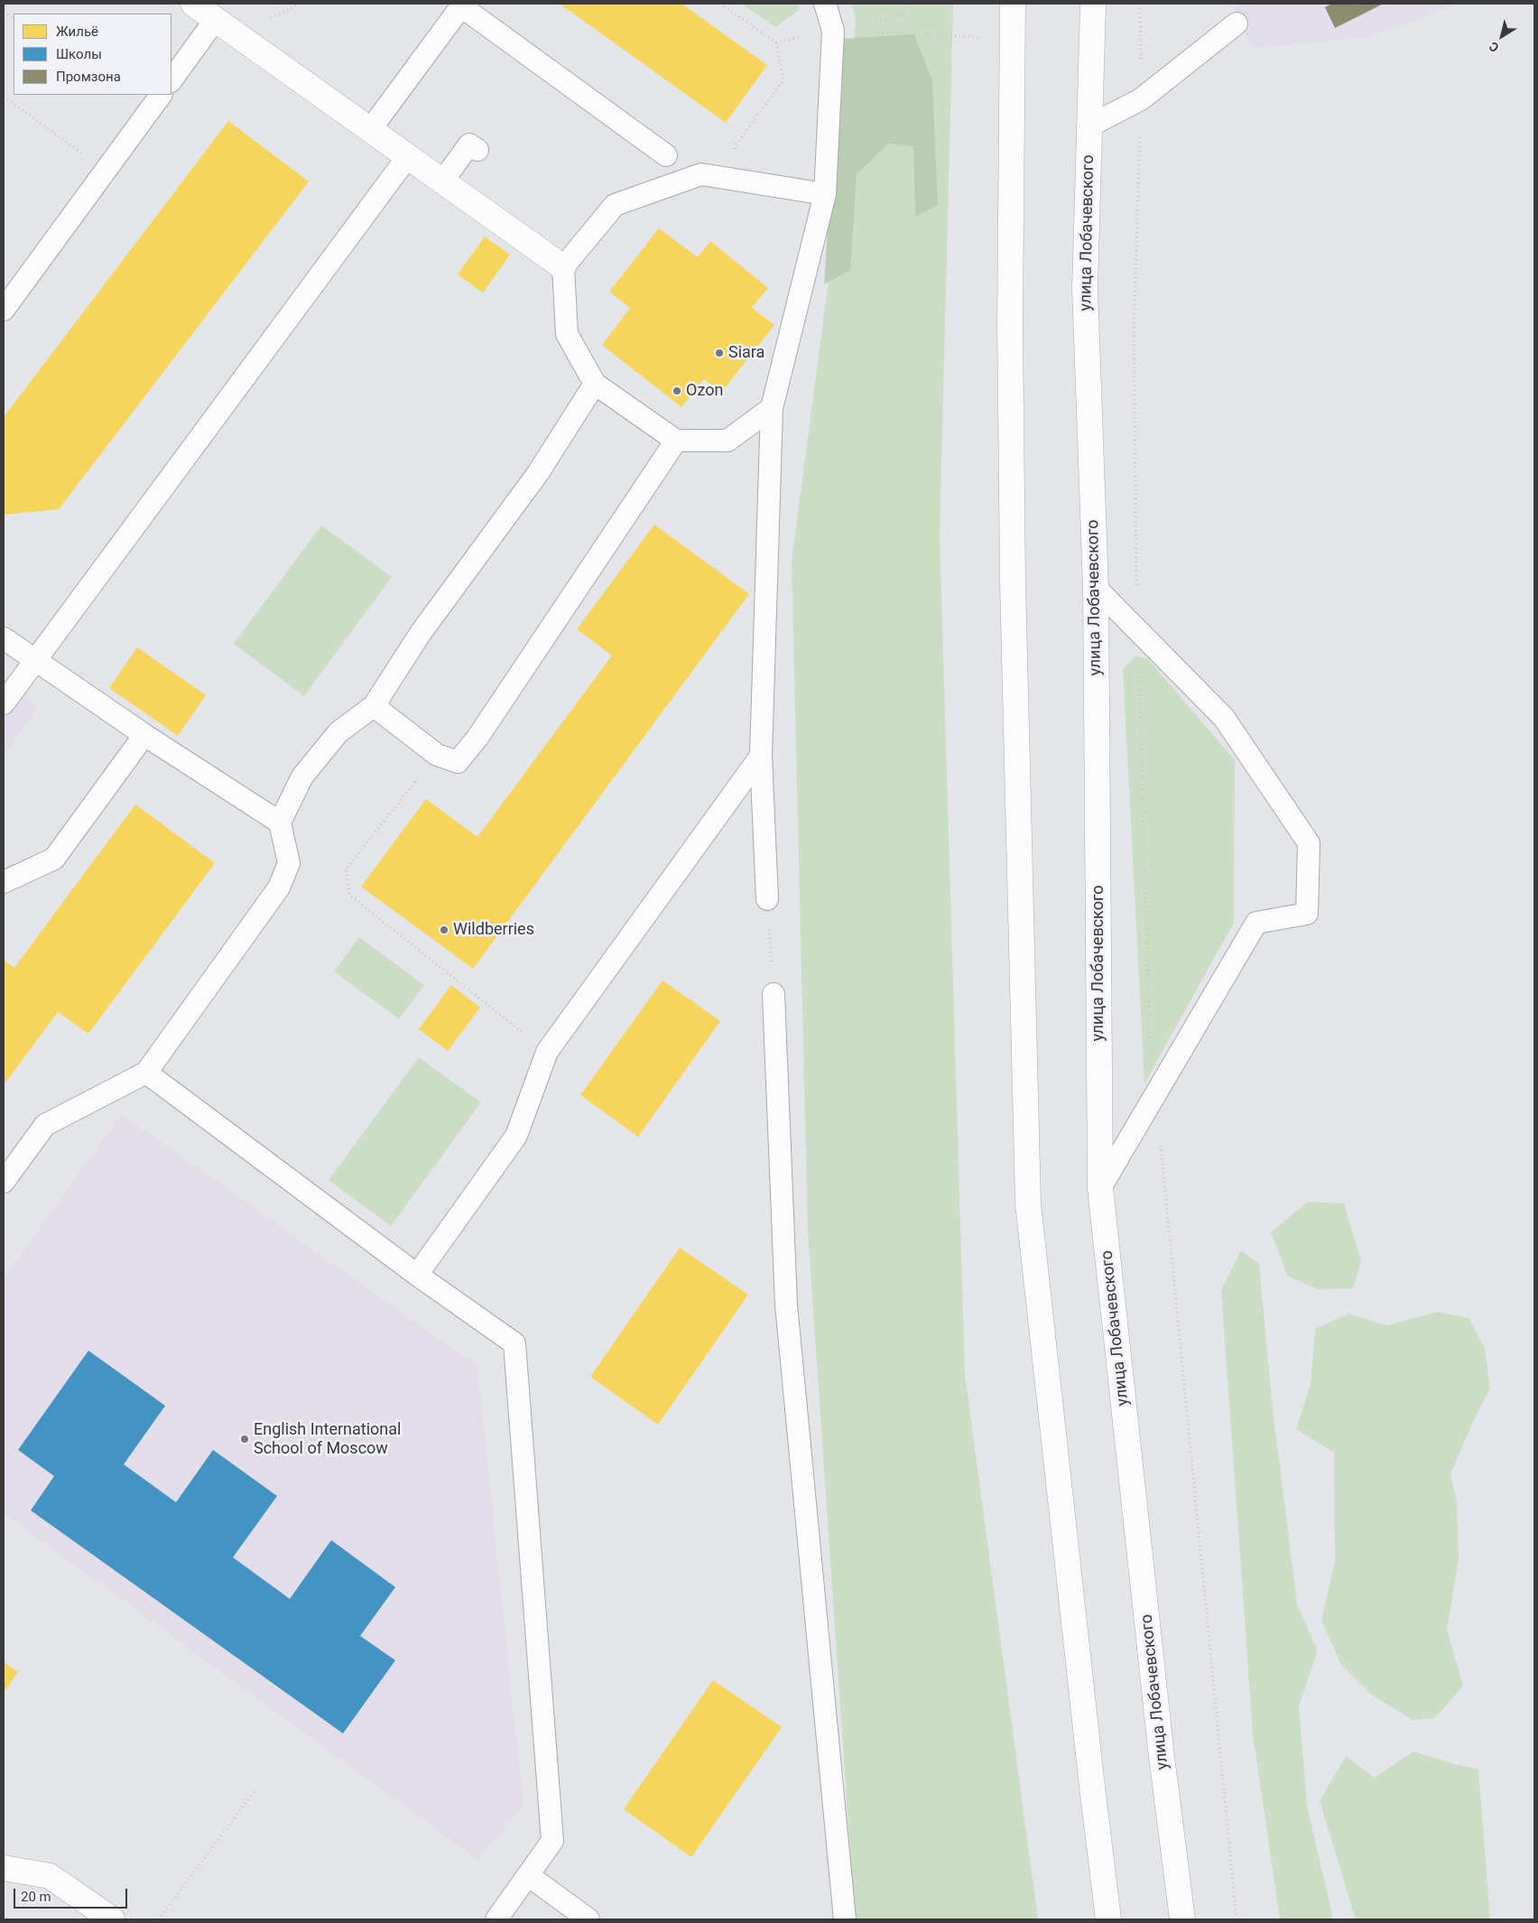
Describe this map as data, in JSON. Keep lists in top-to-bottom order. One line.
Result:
{"streets":{"main road":["улица Лобачевского"]},"places":["Siara","Ozon","Wildberries","English International School of Moscow"],"legend":["Жильё","Школы","Промзона"],"scale_bar":"20 m","north":"bottom left"}
